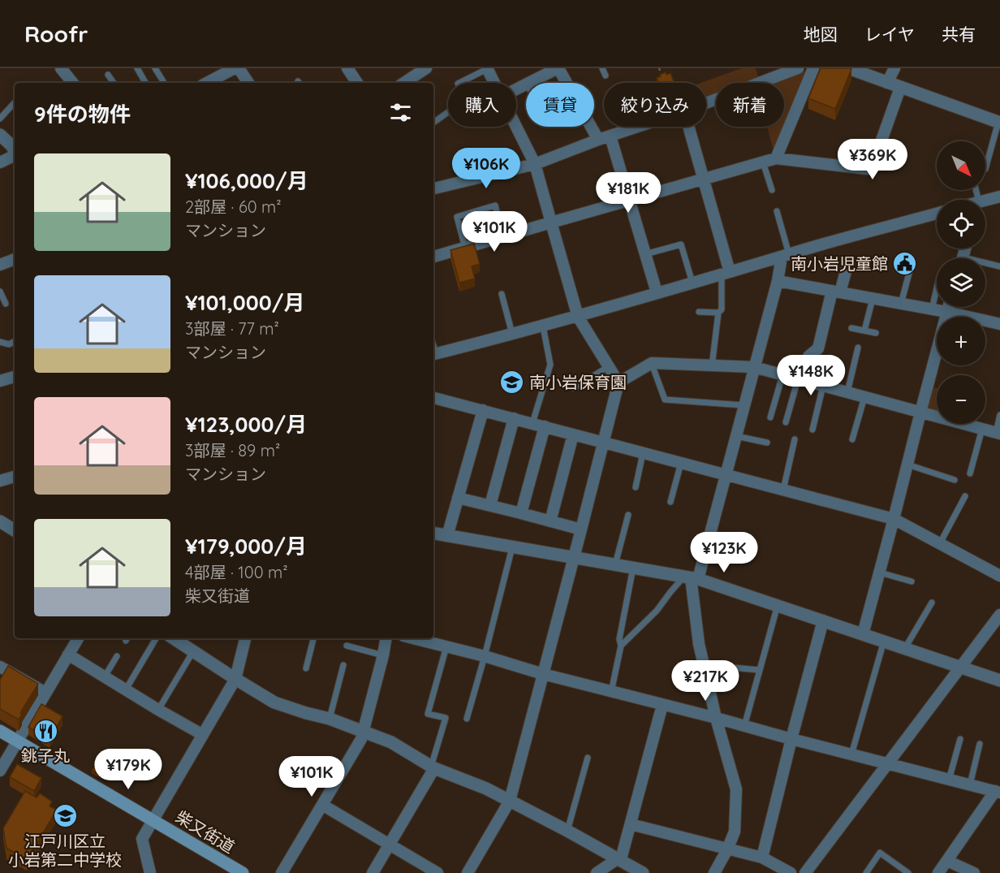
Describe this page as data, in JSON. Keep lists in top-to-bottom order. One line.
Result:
{"streets":{"main road":["柴又街道"]},"places":{"public building":["南小岩児童館"],"school or university":["南小岩保育園","江戸川区立 小岩第二中学校"],"restaurant":["銚子丸"]},"north":"bottom right","page":{"header":"Roofr","nav":["地図","レイヤ","共有"],"chip":["購入","賃貸","絞り込み","新着"],"heading":"9件の物件","price":["¥369K","¥106K","¥181K","¥101K","¥148K","¥123K","¥217K","¥179K","¥101K"],"map_buttons":["+","−"],"list":[{"name":"¥106,000/月","note":"2部屋 · 60 m² · マンション"},{"name":"¥101,000/月","note":"3部屋 · 77 m² · マンション"},{"name":"¥123,000/月","note":"3部屋 · 89 m² · マンション"},{"name":"¥179,000/月","note":"4部屋 · 100 m² · 柴又街道"}]}}
